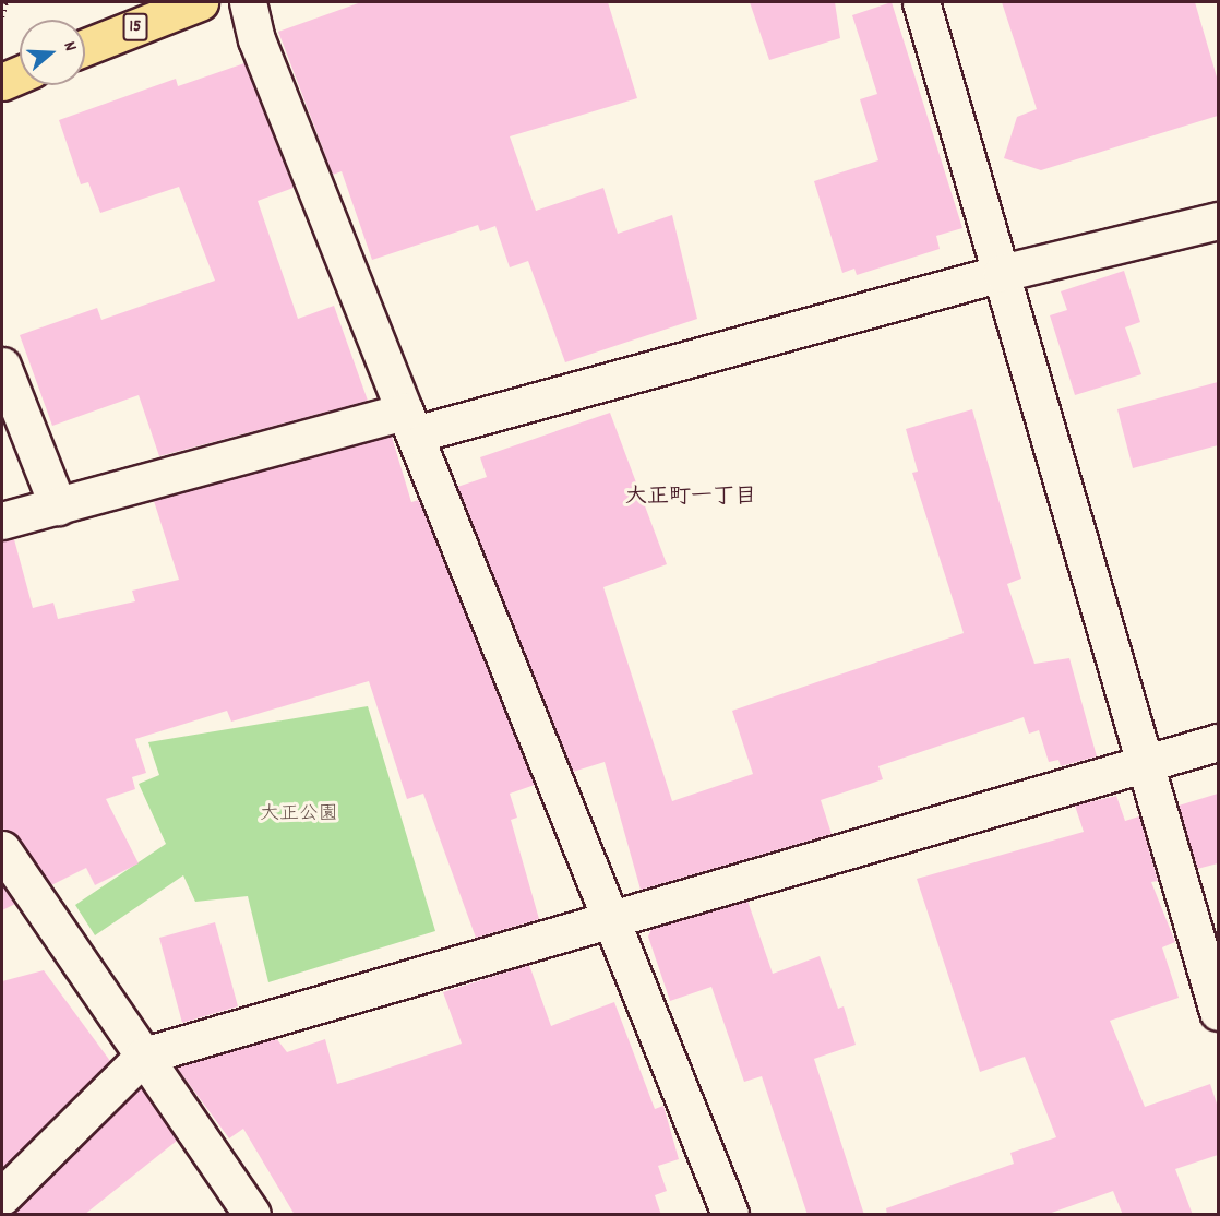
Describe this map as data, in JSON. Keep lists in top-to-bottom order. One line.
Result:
{"streets":{"main road":["15"]},"districts":["大正町一丁目"],"parks":["大正公園"],"north":"right"}
